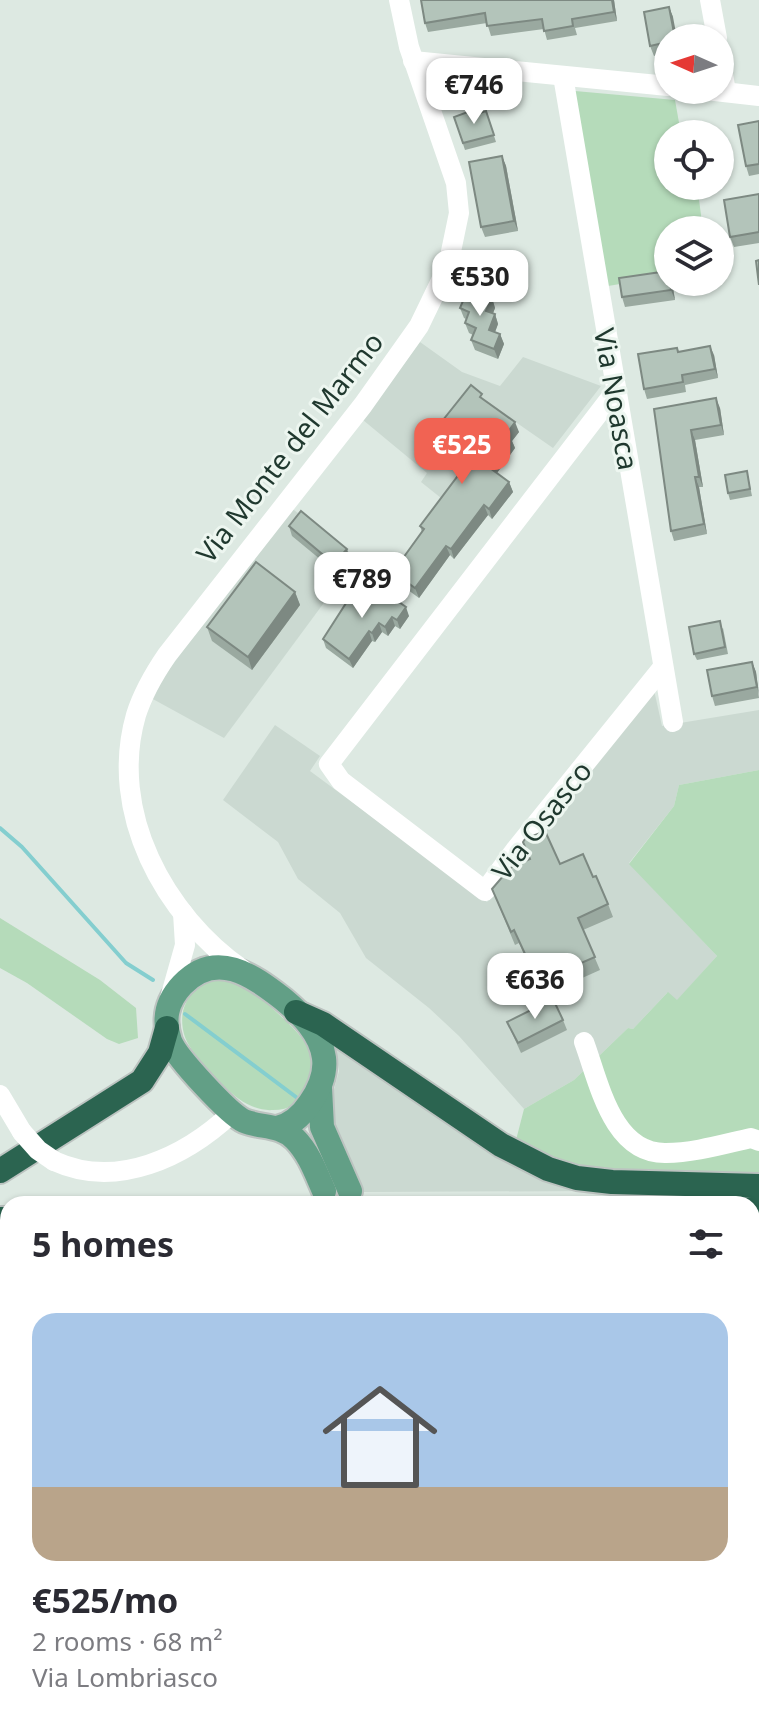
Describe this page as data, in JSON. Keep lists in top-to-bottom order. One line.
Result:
{"streets":{"street":["Via Noasca","Via Monte del Marmo","Via Osasco"]},"crossings":[["Via Noasca","Via Osasco"]],"north":"left","page":{"price":["€746","€530","€525","€789","€636"],"heading":"5 homes","list":[{"name":"€525/mo","note":"2 rooms · 68 m² · Via Lombriasco"}]}}
